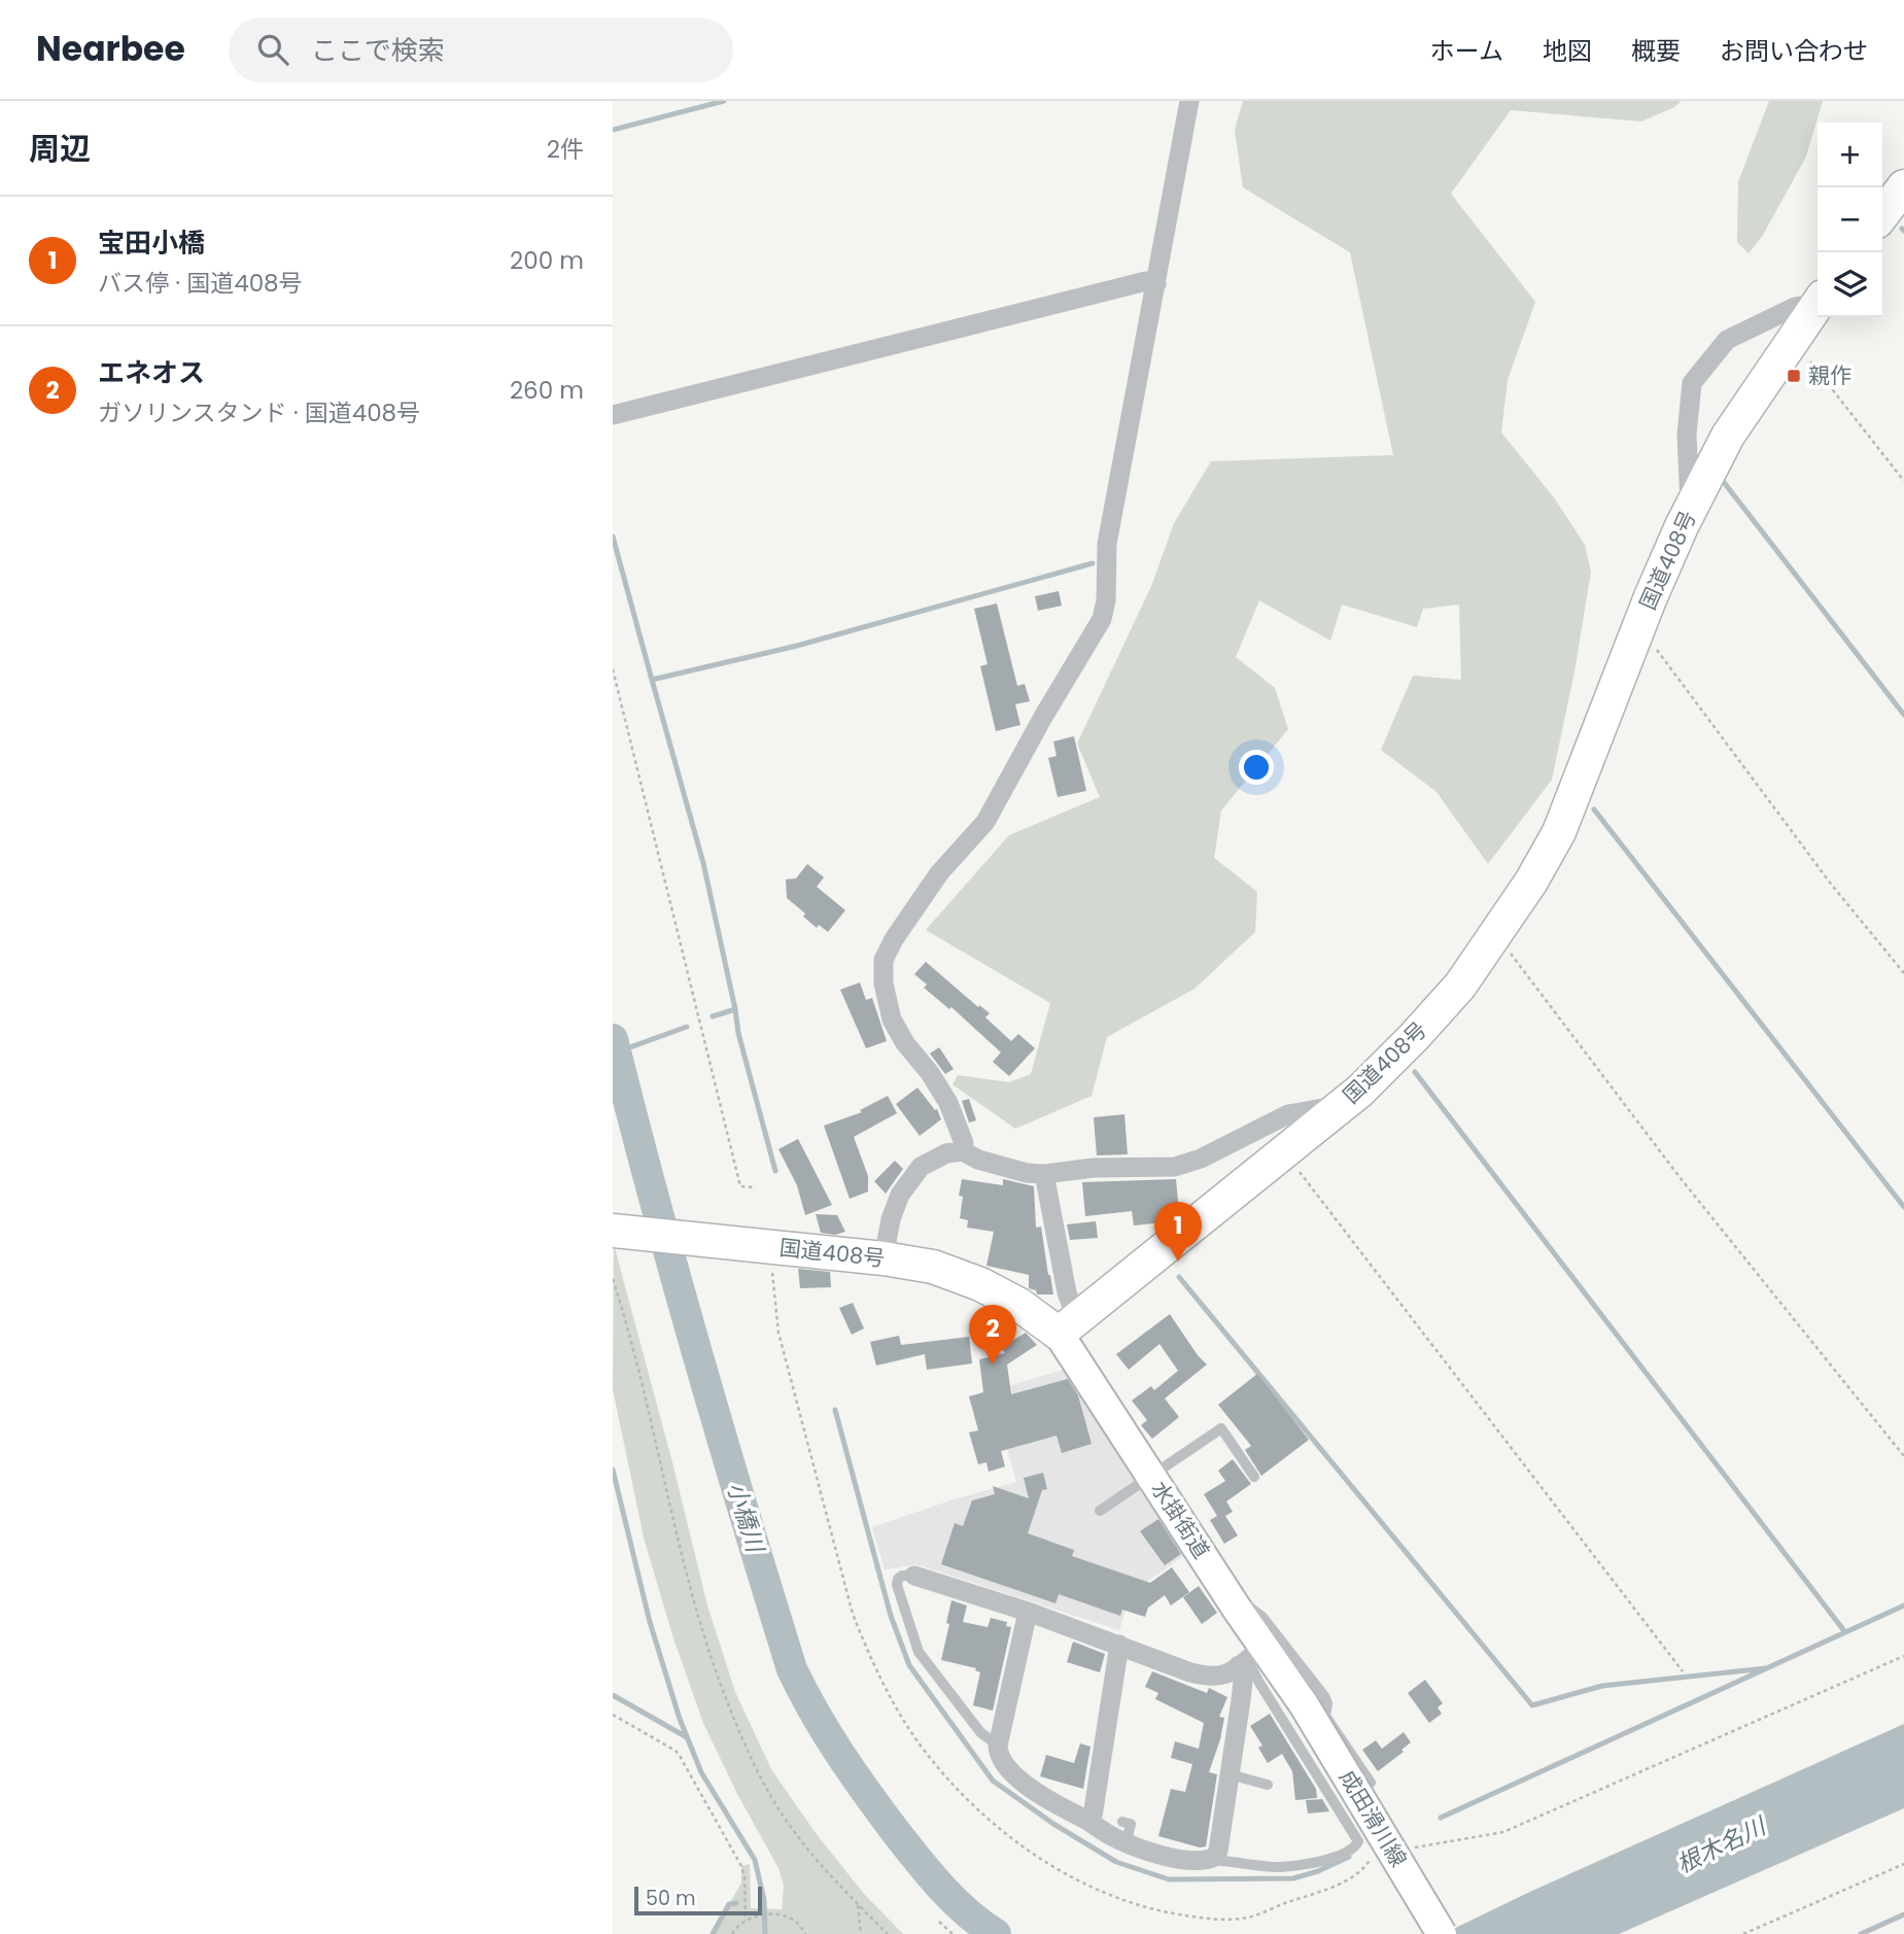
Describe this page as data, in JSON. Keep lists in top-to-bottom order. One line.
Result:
{"streets":{"highway":["国道408号"],"main road":["水掛街道","成田滑川線"]},"crossings":[["国道408号","水掛街道"],["水掛街道","成田滑川線"]],"water":["小橋川","根木名川"],"places":{"transit":["親作"]},"scale_bar":"50 m","page":{"header":"Nearbee","search":"ここで検索","nav":["ホーム","地図","概要","お問い合わせ"],"heading":["周辺","2件"],"map_buttons":["+","−"],"list":[{"mark":"1","name":"宝田小橋","note":"バス停 · 国道408号","value":"200 m"},{"mark":"2","name":"エネオス","note":"ガソリンスタンド · 国道408号","value":"260 m"}],"pins":["1","2"],"scale":"50 m"}}
